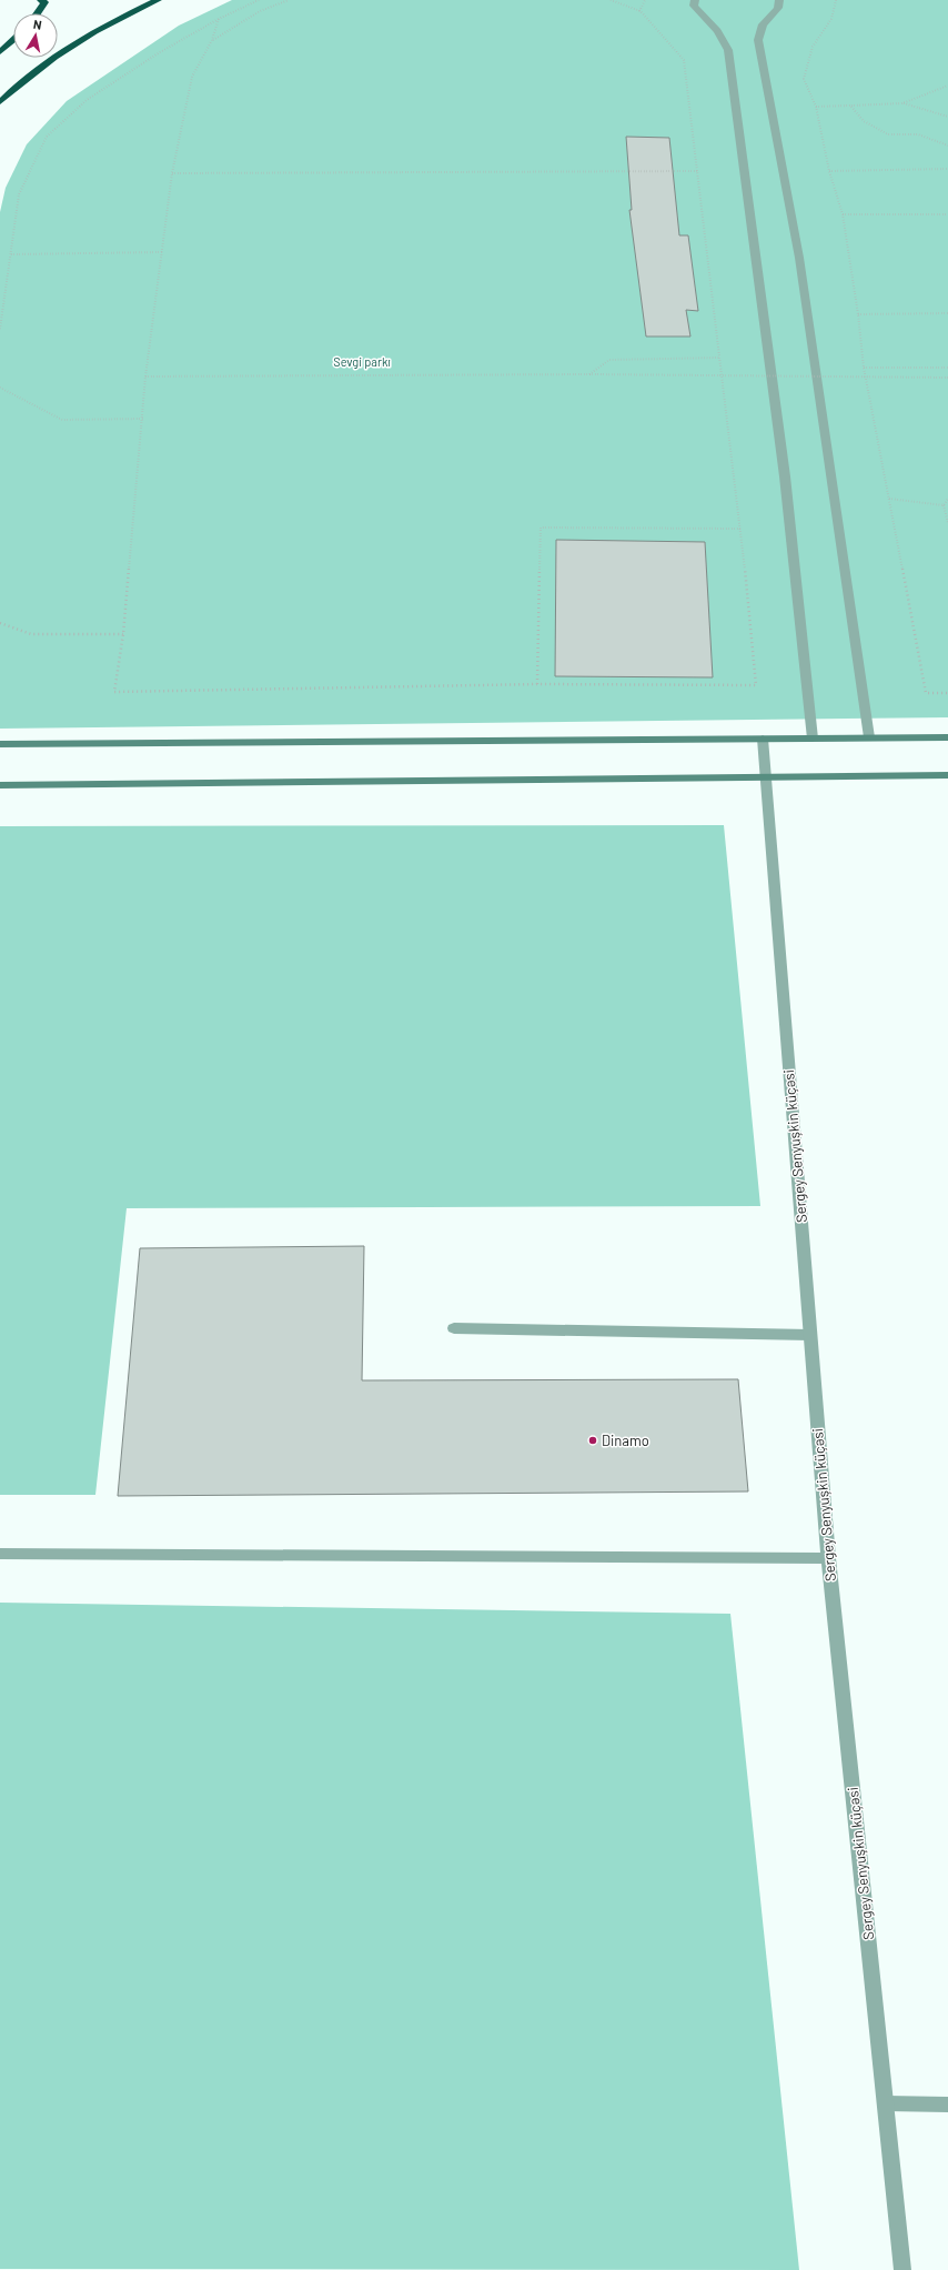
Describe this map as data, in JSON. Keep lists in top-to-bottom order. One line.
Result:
{"streets":{"street":["Sergey Senyuşkin küçəsi"]},"parks":["Sevgi parkı"],"places":["Dinamo"],"north":"top"}
